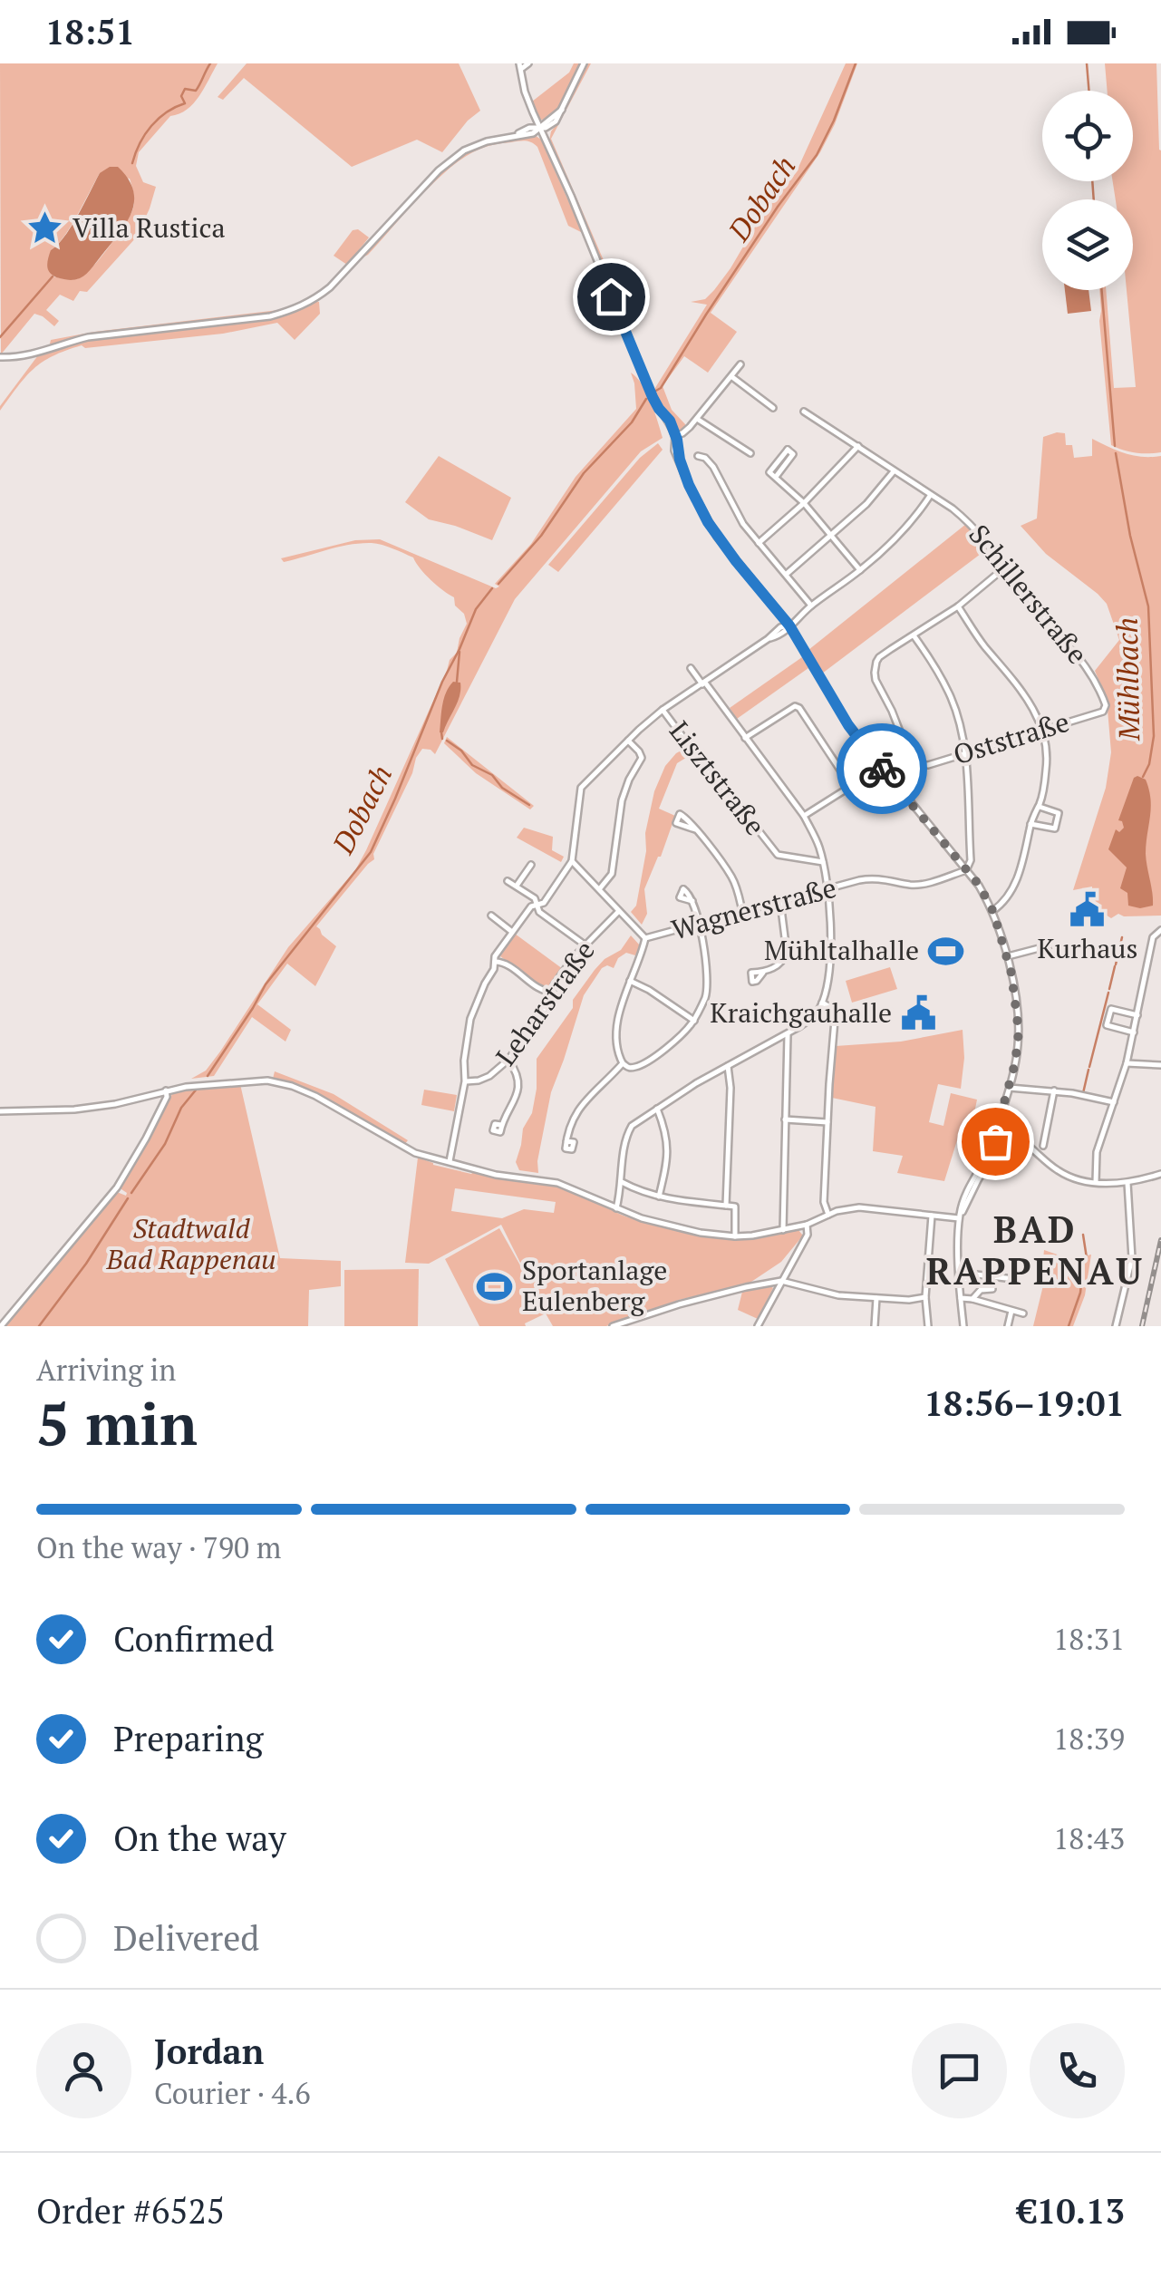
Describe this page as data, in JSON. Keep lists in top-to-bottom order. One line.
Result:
{"streets":{"street":["Schillerstraße","Oststraße","Lisztstraße","Wagnerstraße","Leharstraße"]},"crossings":[["Schillerstraße","Oststraße"],["Wagnerstraße","Leharstraße"]],"districts":["BAD RAPPENAU"],"water":["Dobach","Mühlbach"],"parks":["Stadtwald Bad Rappenau"],"places":{"place":["Villa Rustica"],"public building":["Kurhaus","Kraichgauhalle"],"sports":["Mühltalhalle","Sportanlage Eulenberg"]},"page":{"status":"18:51","heading":["5 min","Arriving in","18:56–19:01"],"panel":["Jordan","Courier · 4.6","Order #6525","€10.13"],"bar":"On the way · 790 m","list":[["Confirmed","18:31"],["Preparing","18:39"],["On the way","18:43"],"Delivered"]}}
